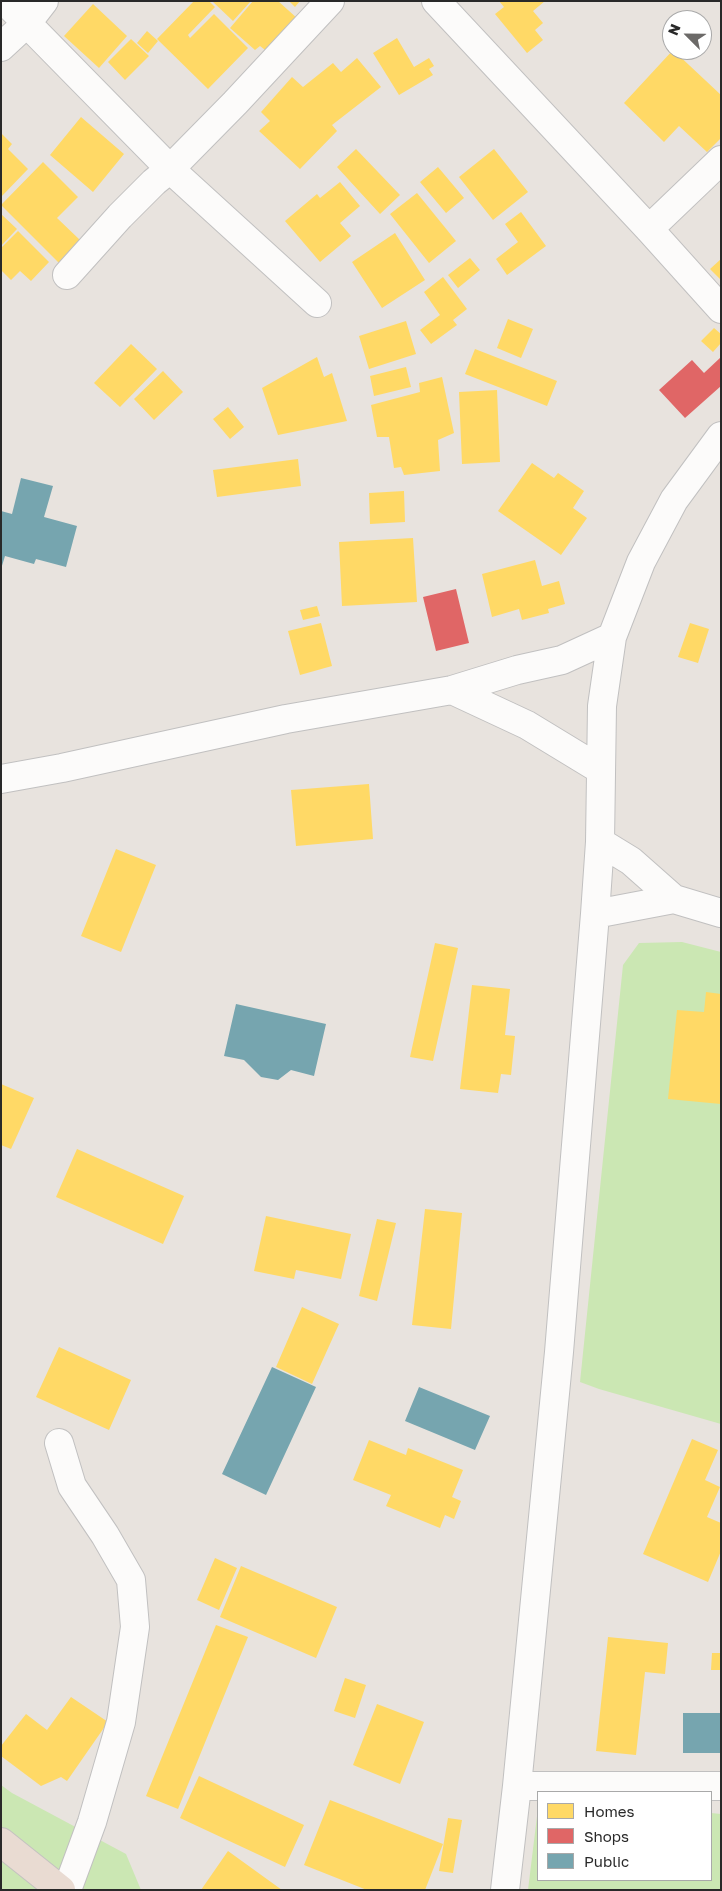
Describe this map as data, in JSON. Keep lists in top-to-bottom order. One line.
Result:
{"legend":["Homes","Shops","Public"],"north":"top left"}
